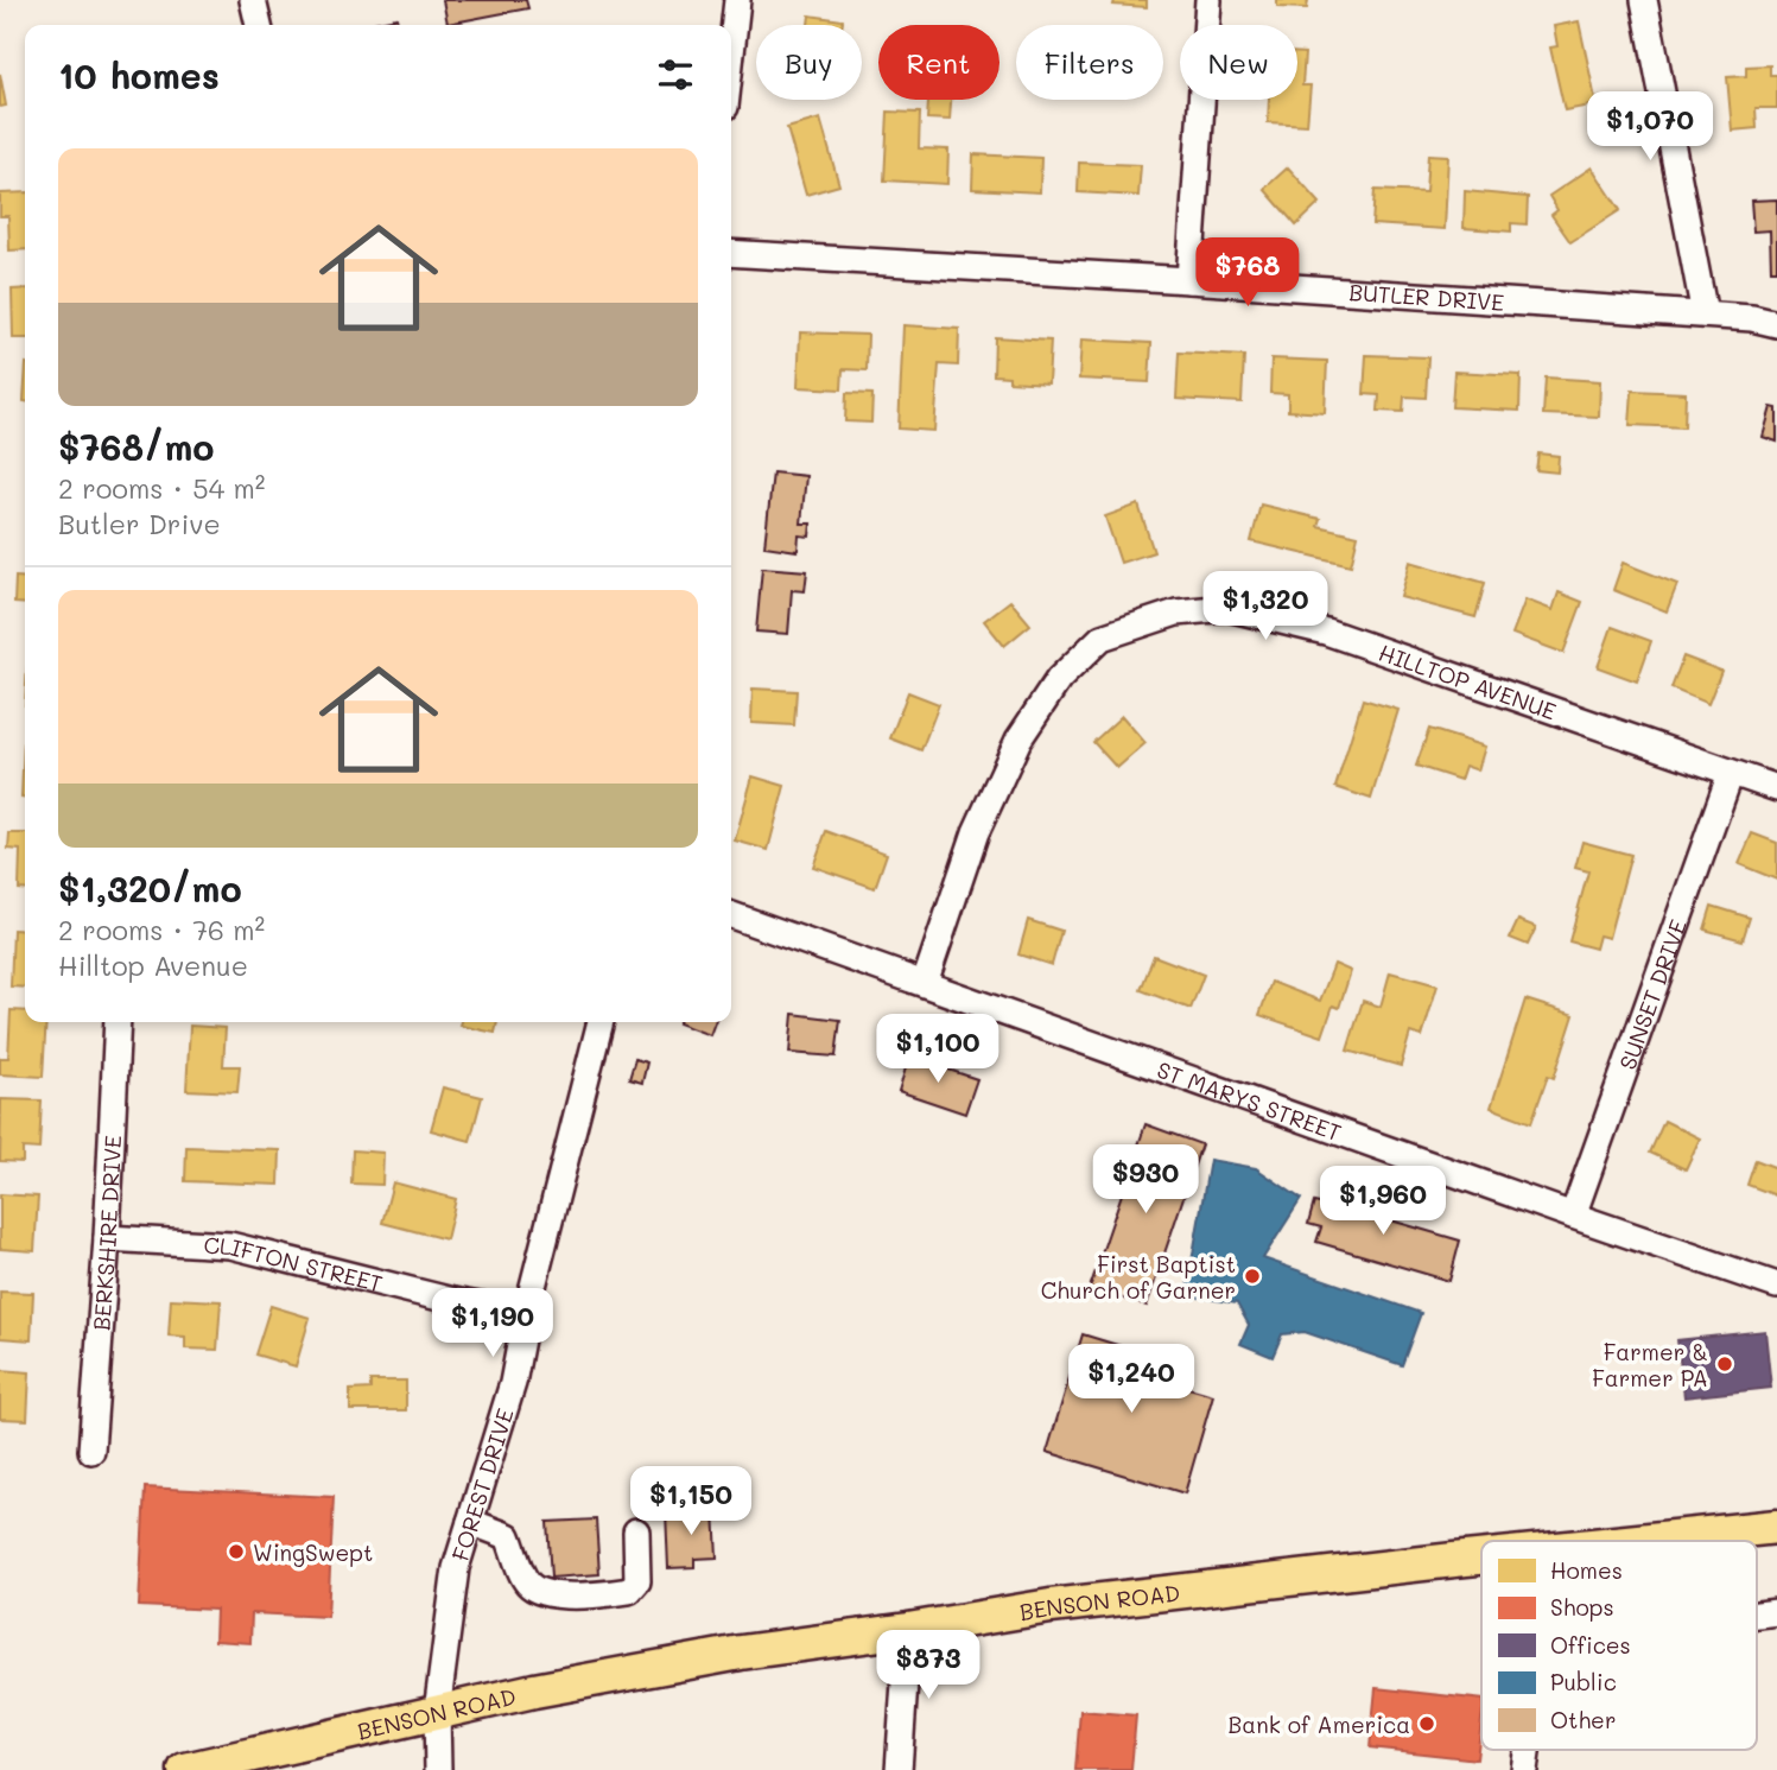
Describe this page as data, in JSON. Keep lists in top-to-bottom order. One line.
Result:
{"streets":{"main road":["BENSON ROAD"],"street":["BUTLER DRIVE","HILLTOP AVENUE","SUNSET DRIVE","ST MARYS STREET","BERKSHIRE DRIVE","CLIFTON STREET","FOREST DRIVE"]},"crossings":[["HILLTOP AVENUE","SUNSET DRIVE"],["HILLTOP AVENUE","ST MARYS STREET"],["SUNSET DRIVE","ST MARYS STREET"],["BERKSHIRE DRIVE","CLIFTON STREET"],["CLIFTON STREET","FOREST DRIVE"],["FOREST DRIVE","BENSON ROAD"]],"places":["First Baptist Church of Garner","Farmer & Farmer PA","WingSwept","Bank of America"],"legend":["Homes","Shops","Offices","Public","Other"],"page":{"chip":["Buy","Rent","Filters","New"],"heading":"10 homes","price":["$1,070","$768","$1,320","$1,100","$930","$1,960","$1,190","$1,240","$1,150","$873"],"list":[{"name":"$768/mo","note":"2 rooms · 54 m² · Butler Drive"},{"name":"$1,320/mo","note":"2 rooms · 76 m² · Hilltop Avenue"}]}}
